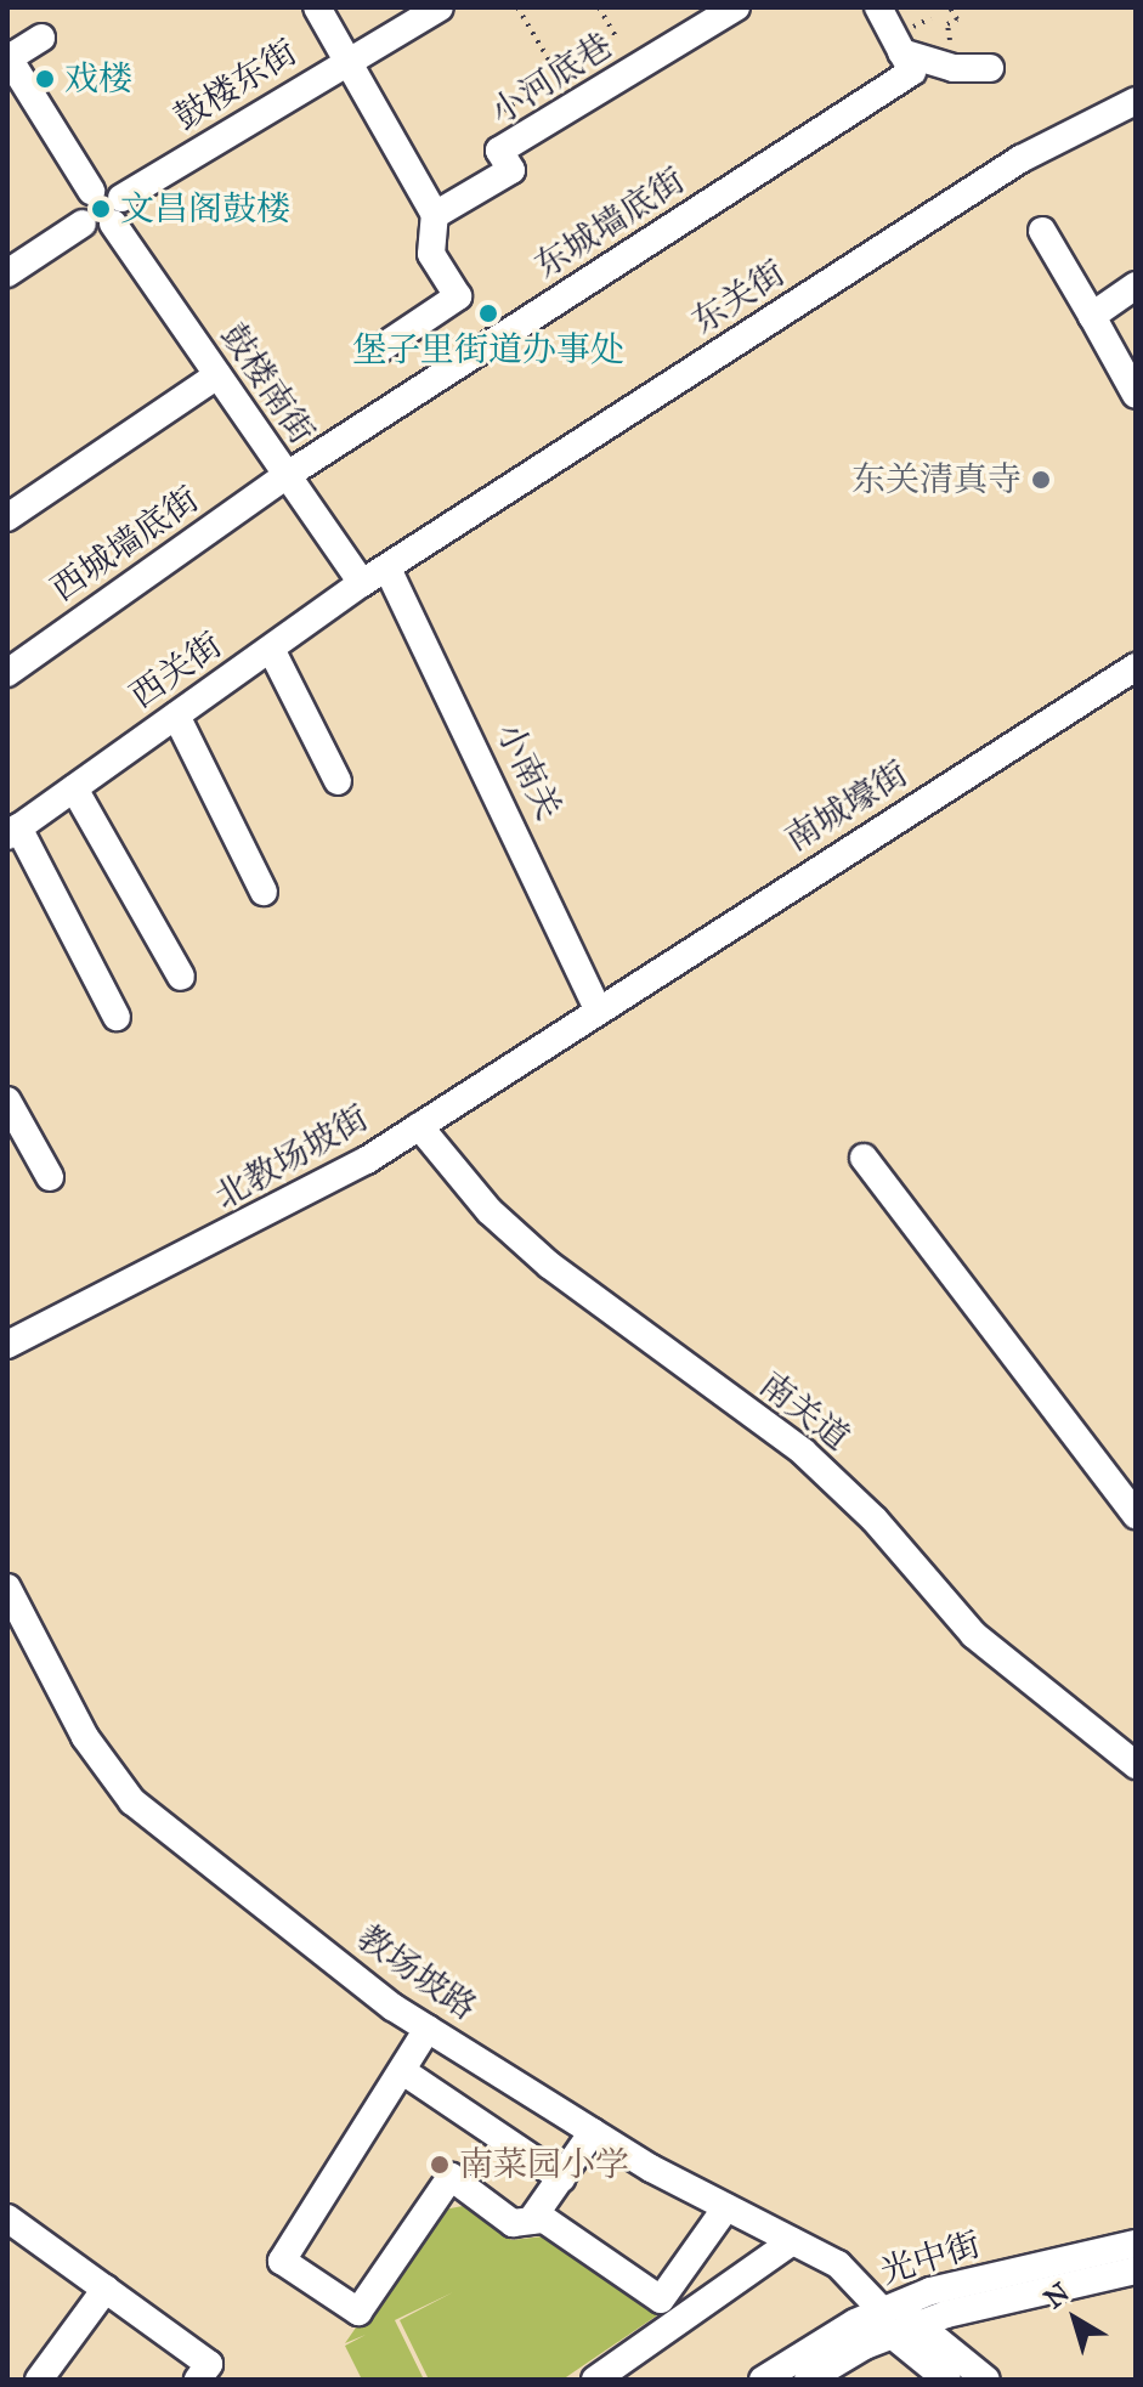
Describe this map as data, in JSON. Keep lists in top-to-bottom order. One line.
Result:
{"streets":{"street":["小河底巷","鼓楼东街","东城墙底街","东关街","鼓楼南街","西城墙底街","西关街","小南关","南城壕街","北教场坡街","南关道","教场坡路","光中街"]},"crossings":[["鼓楼东街","鼓楼南街"],["东城墙底街","鼓楼南街"],["东城墙底街","西城墙底街"],["东关街","西关街"],["东关街","小南关"],["鼓楼南街","西城墙底街"],["鼓楼南街","西关街"],["西关街","小南关"],["小南关","南城壕街"],["小南关","北教场坡街"],["南城壕街","北教场坡街"],["北教场坡街","南关道"],["教场坡路","光中街"]],"places":["戏楼","文昌阁鼓楼","堡子里街道办事处","东关清真寺","南菜园小学"],"north":"top left"}
